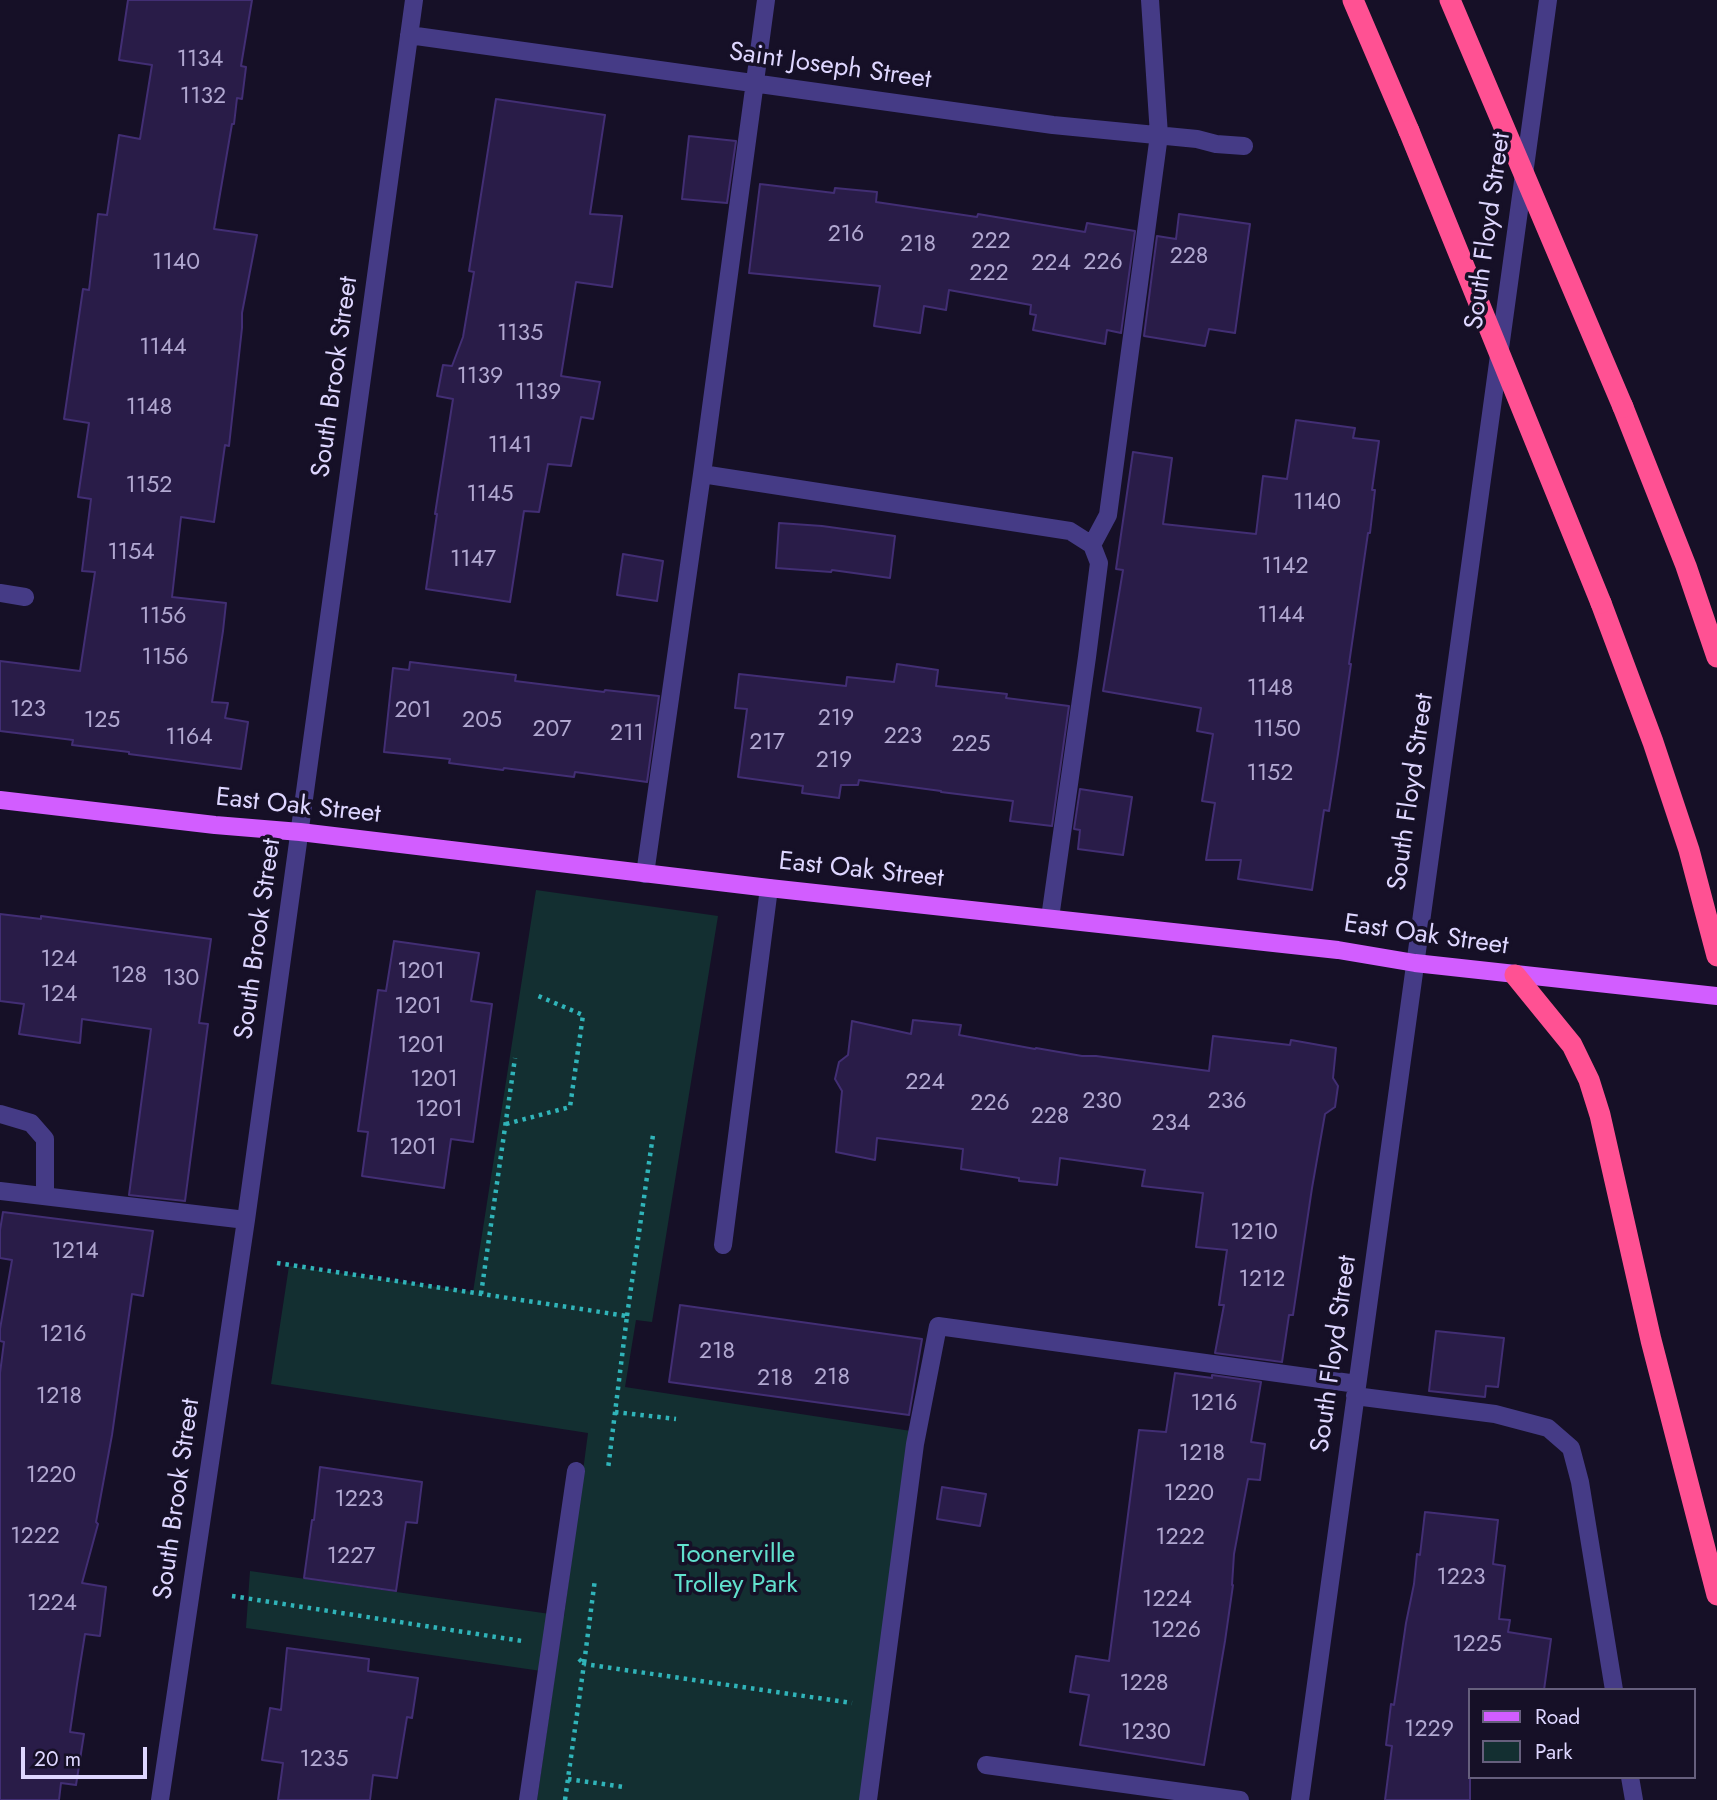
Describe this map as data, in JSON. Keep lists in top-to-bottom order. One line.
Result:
{"streets":{"main road":["East Oak Street"],"street":["Saint Joseph Street","South Floyd Street","South Brook Street"]},"crossings":[["Saint Joseph Street","South Brook Street"],["South Floyd Street","East Oak Street"],["South Brook Street","East Oak Street"]],"parks":["Toonerville Trolley Park"],"house_numbers":["1134","1132","216","222","218","228","1140","226","224","222","1135","1144","1139","1139","1148","1141","1152","1145","1140","1154","1147","1142","1144","1156","1156","1148","123","201","219","125","205","207","1150","211","223","1164","217","225","219","1152","124","1201","128","130","124","1201","1201","1201","224","230","236","226","1201","228","234","1201","1210","1214","1212","1216","218","218","218","1218","1216","1218","1220","1220","1223","1222","1222","1227","1223","1224","1224","1226","1225","1228","1229","1230","1235"],"legend":["Road","Park"],"scale_bar":"20 m"}
